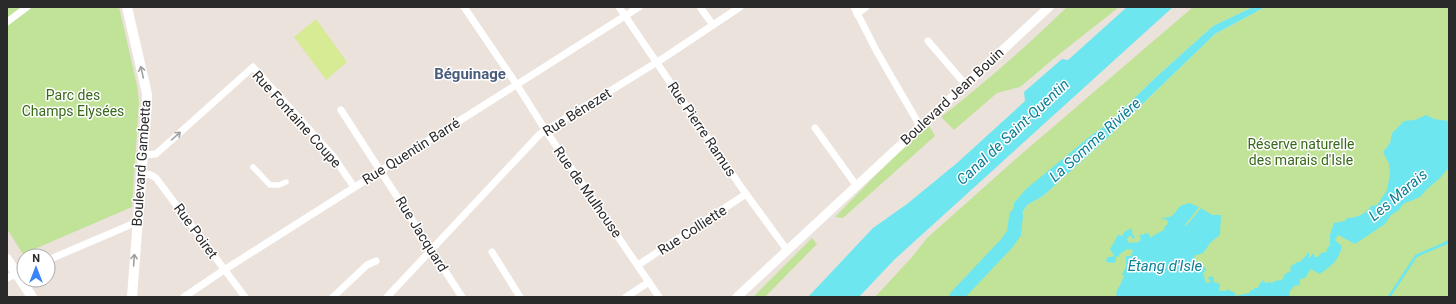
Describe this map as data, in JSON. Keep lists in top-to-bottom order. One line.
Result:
{"streets":{"main road":["Boulevard Gambetta"],"street":["Boulevard Jean Bouin","Rue Bénezet","Rue Fontaine Coupe","Rue Pierre Ramus","Rue Quentin Barré","Rue de Mulhouse","Rue Colliette","Rue Poiret","Rue Jacquard"]},"crossings":[["Boulevard Jean Bouin","Rue Pierre Ramus"],["Rue Bénezet","Rue Pierre Ramus"],["Rue Bénezet","Rue de Mulhouse"],["Rue Bénezet","Rue Jacquard"],["Rue Fontaine Coupe","Rue Quentin Barré"],["Rue Fontaine Coupe","Boulevard Gambetta"],["Rue Pierre Ramus","Rue Quentin Barré"],["Rue Pierre Ramus","Rue Colliette"],["Rue Quentin Barré","Rue de Mulhouse"],["Rue Quentin Barré","Rue Poiret"],["Rue Quentin Barré","Rue Jacquard"],["Boulevard Gambetta","Rue Poiret"],["Rue de Mulhouse","Rue Colliette"]],"one_way":["Boulevard Gambetta"],"districts":["Béguinage"],"water":["Canal de Saint-Quentin","La Somme Rivière","Les Marais","Étang d'Isle"],"parks":["Parc des Champs Elysées","Réserve naturelle des marais d'Isle"],"north":"top"}
